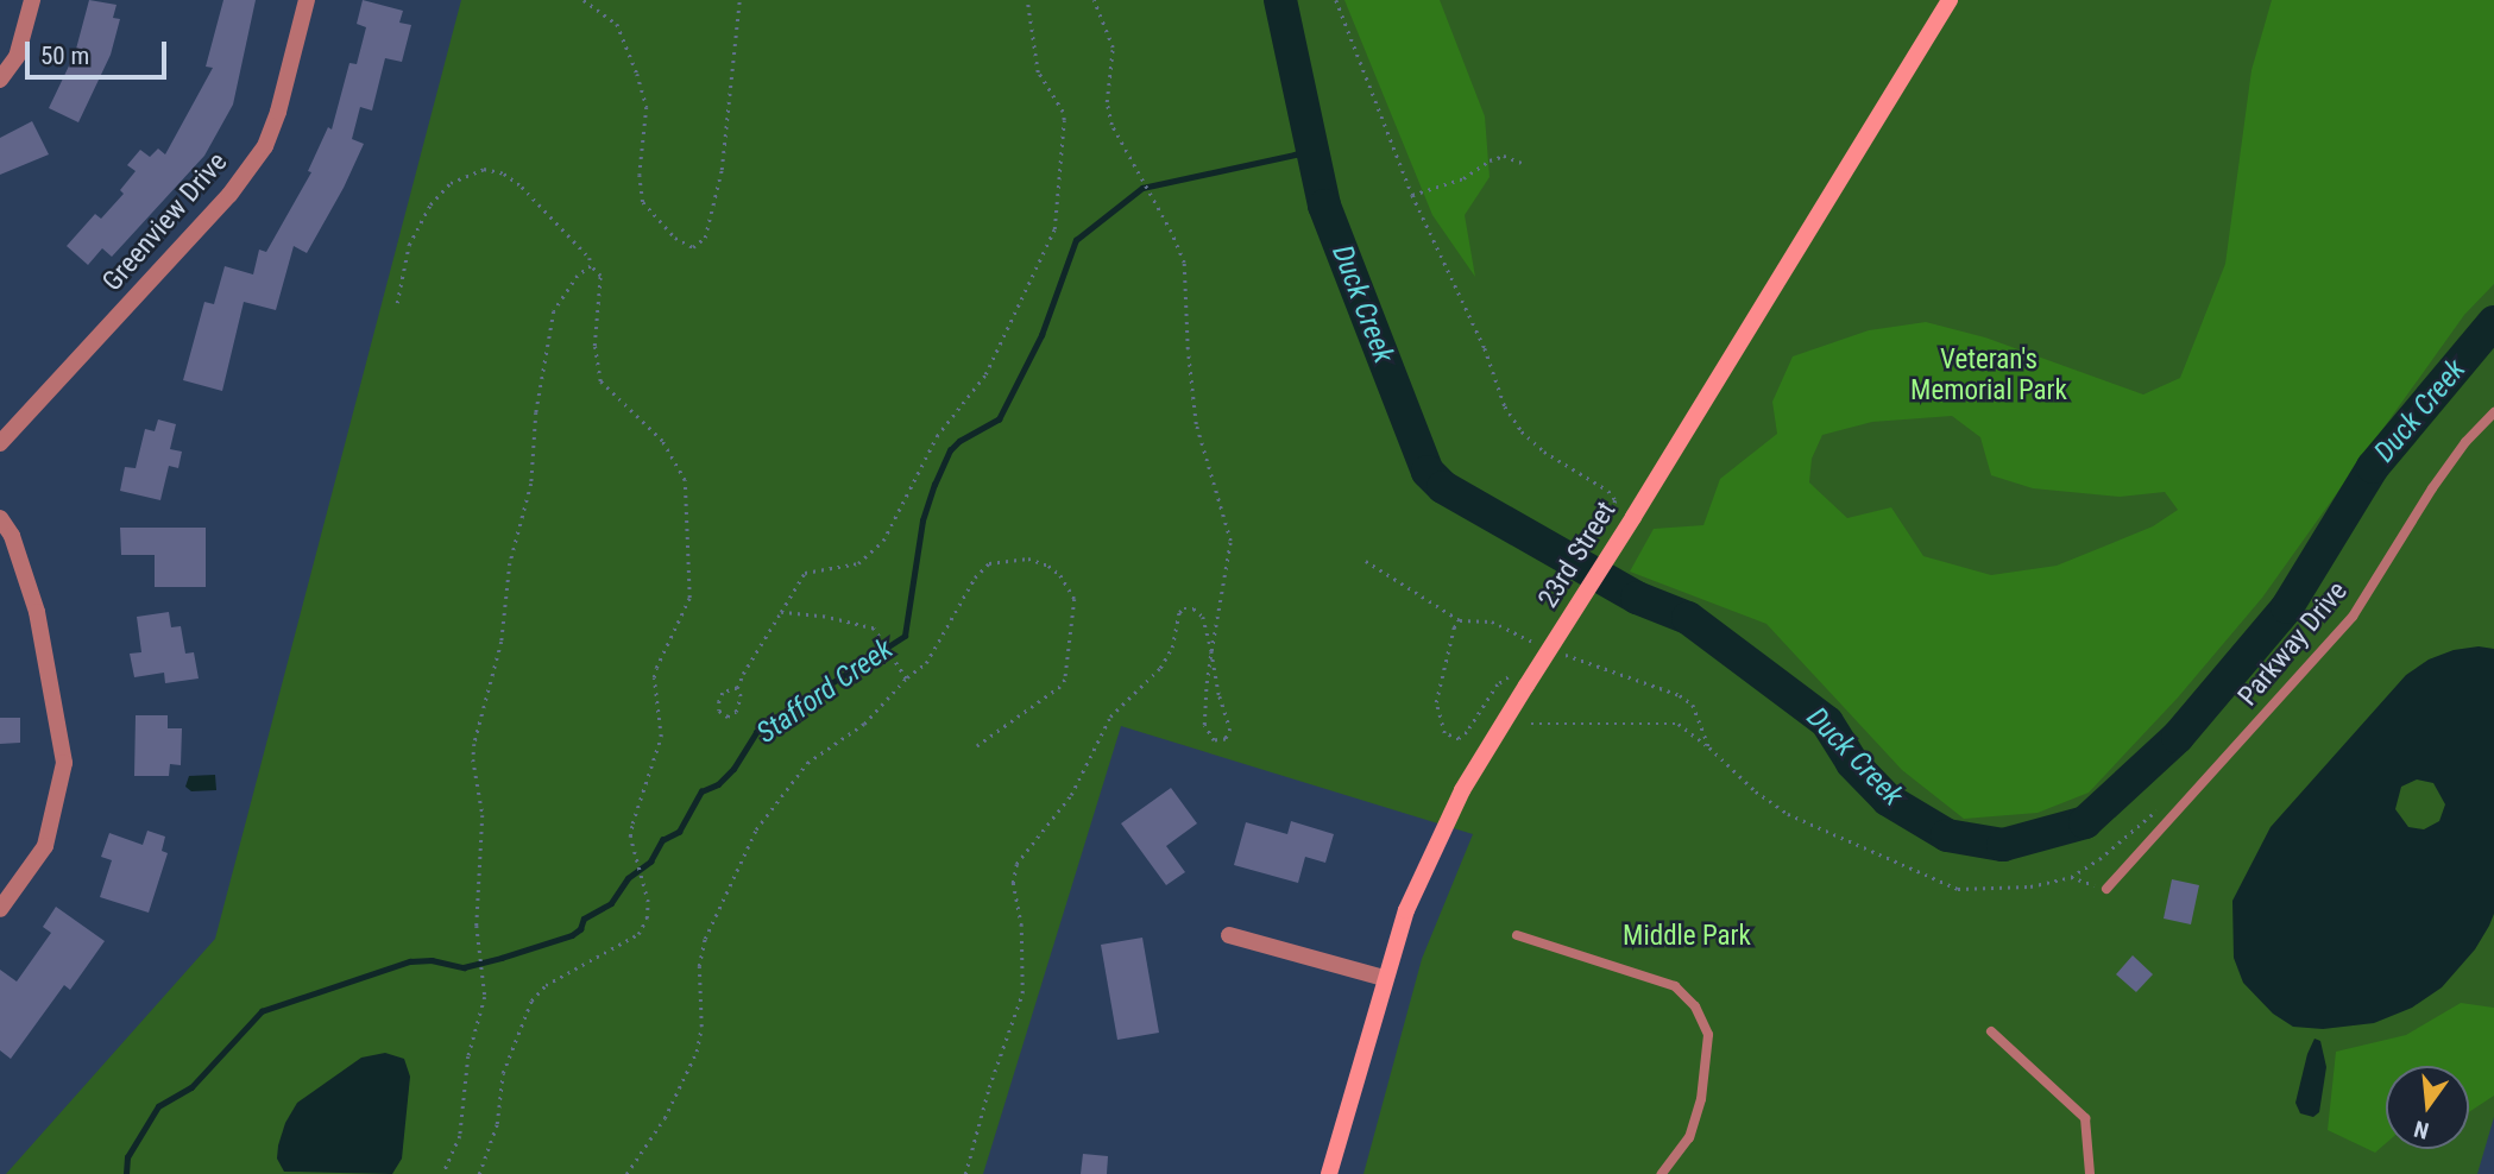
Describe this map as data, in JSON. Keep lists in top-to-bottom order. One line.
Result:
{"streets":{"street":["Greenview Drive","23rd Street"],"lane":["Parkway Drive"]},"water":["Duck Creek","Stafford Creek"],"parks":["Veteran's Memorial Park","Middle Park"],"scale_bar":"50 m","north":"bottom"}
